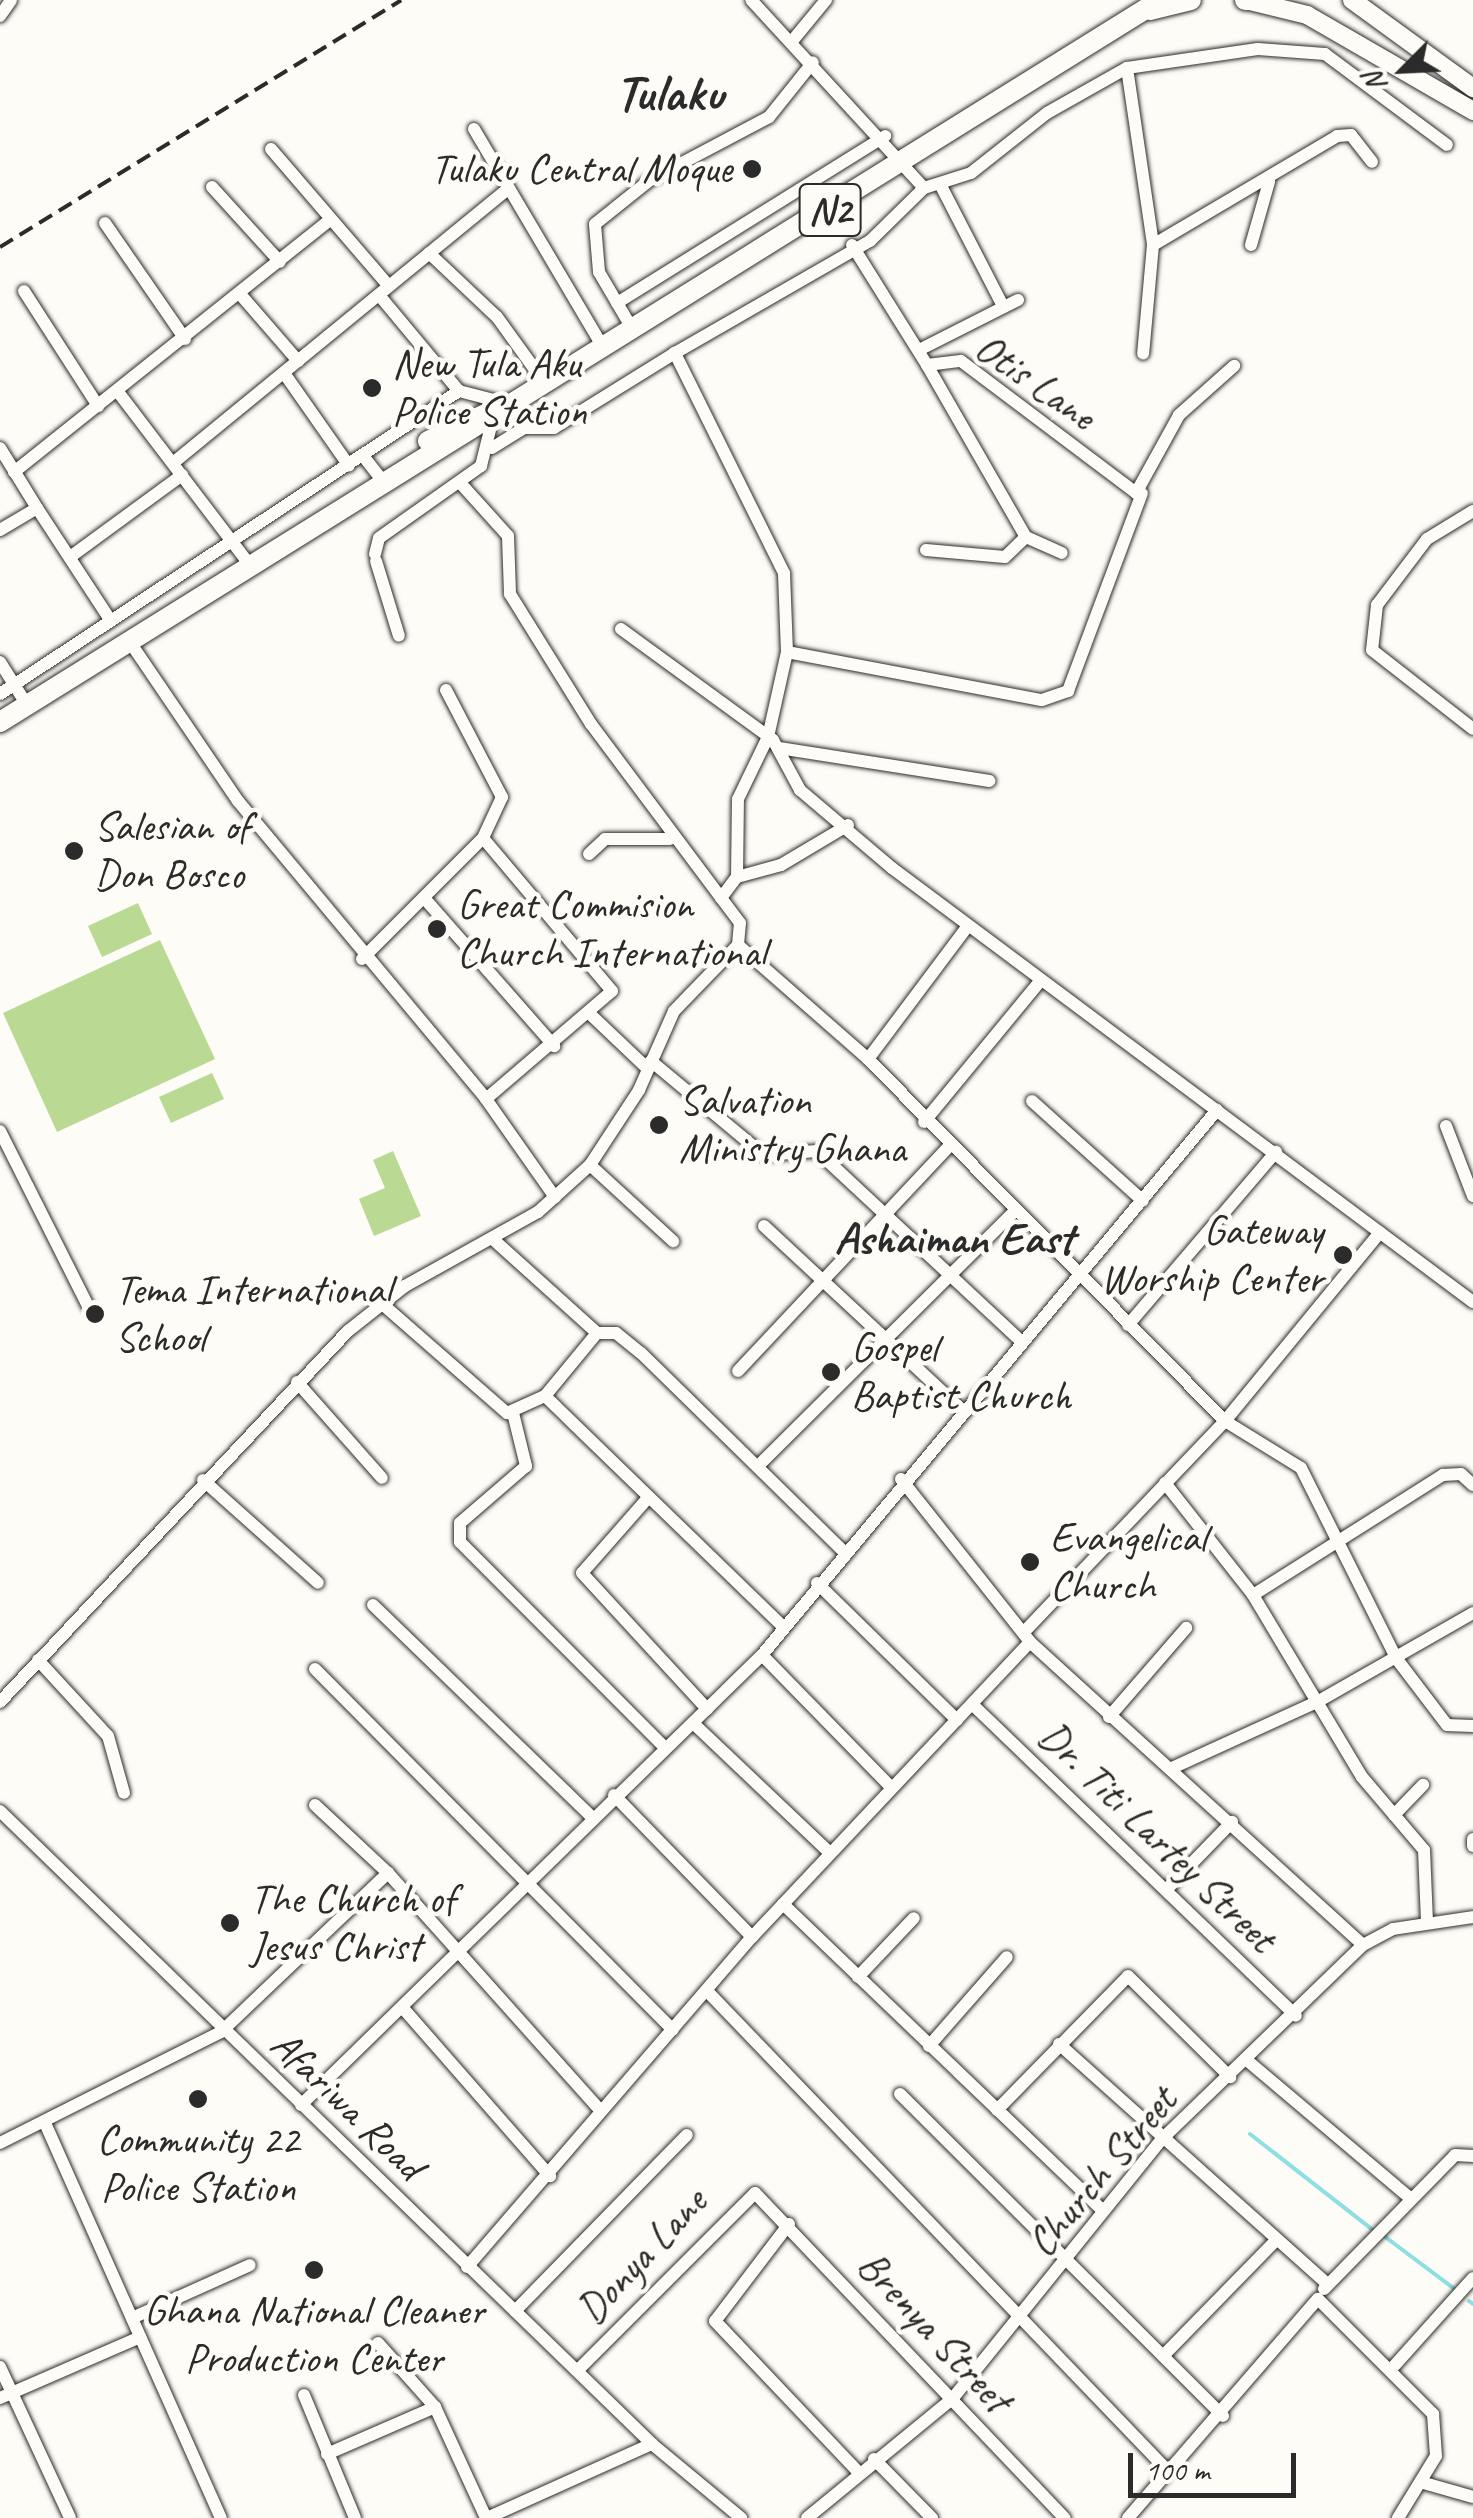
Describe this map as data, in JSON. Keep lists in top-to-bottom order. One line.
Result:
{"streets":{"highway":["N2"],"street":["Otis Lane","Dr. Titi Lartey Street","Afariwa Road","Church Street","Donya Lane","Brenya Street"]},"crossings":[["Dr. Titi Lartey Street","Church Street"],["Afariwa Road","Donya Lane"],["Church Street","Brenya Street"],["Donya Lane","Brenya Street"]],"districts":["Tulaku","Ashaiman East"],"places":["Tulaku Central Moque","New Tula Aku Police Station","Salesian of Don Bosco","Great Commision Church International","Salvation Ministry Ghana","Gateway Worship Center","Tema International School","Gospel Baptist Church","Evangelical Church","The Church of Jesus Christ","Community 22 Police Station","Ghana National Cleaner Production Center"],"scale_bar":"100 m","north":"bottom left"}
